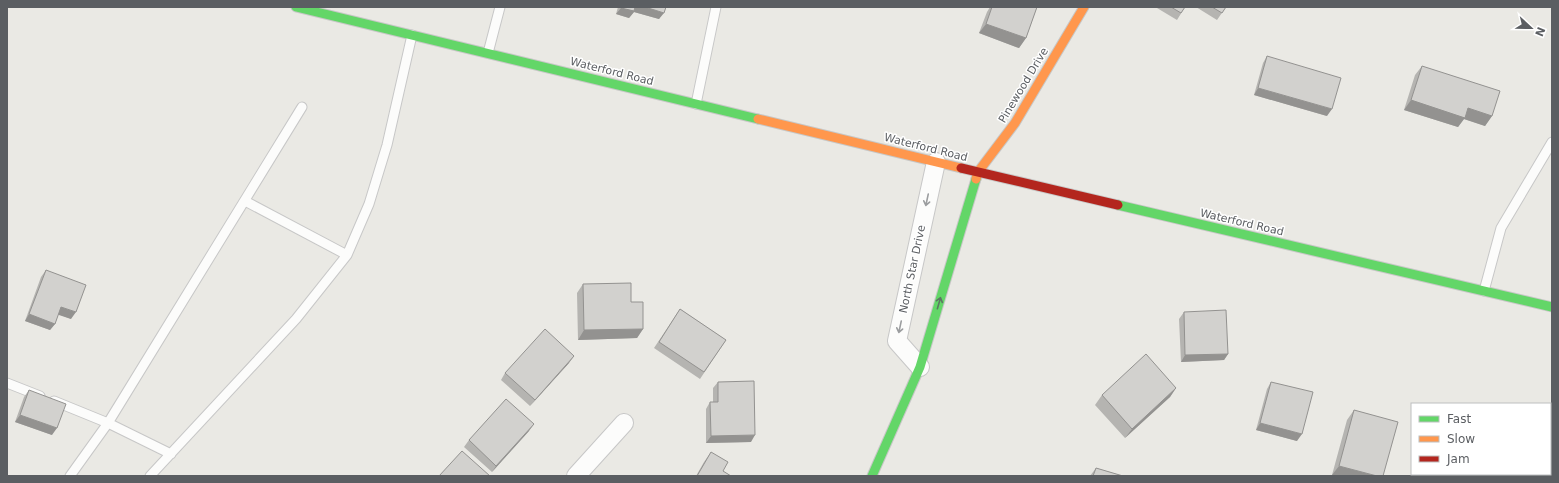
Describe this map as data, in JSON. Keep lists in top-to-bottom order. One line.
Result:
{"streets":{"main road":["Waterford Road","Pinewood Drive"],"street":["North Star Drive"]},"crossings":[["Waterford Road","Pinewood Drive"],["Waterford Road","North Star Drive"]],"one_way":["North Star Drive"],"legend":["Fast","Slow","Jam"],"north":"right"}
